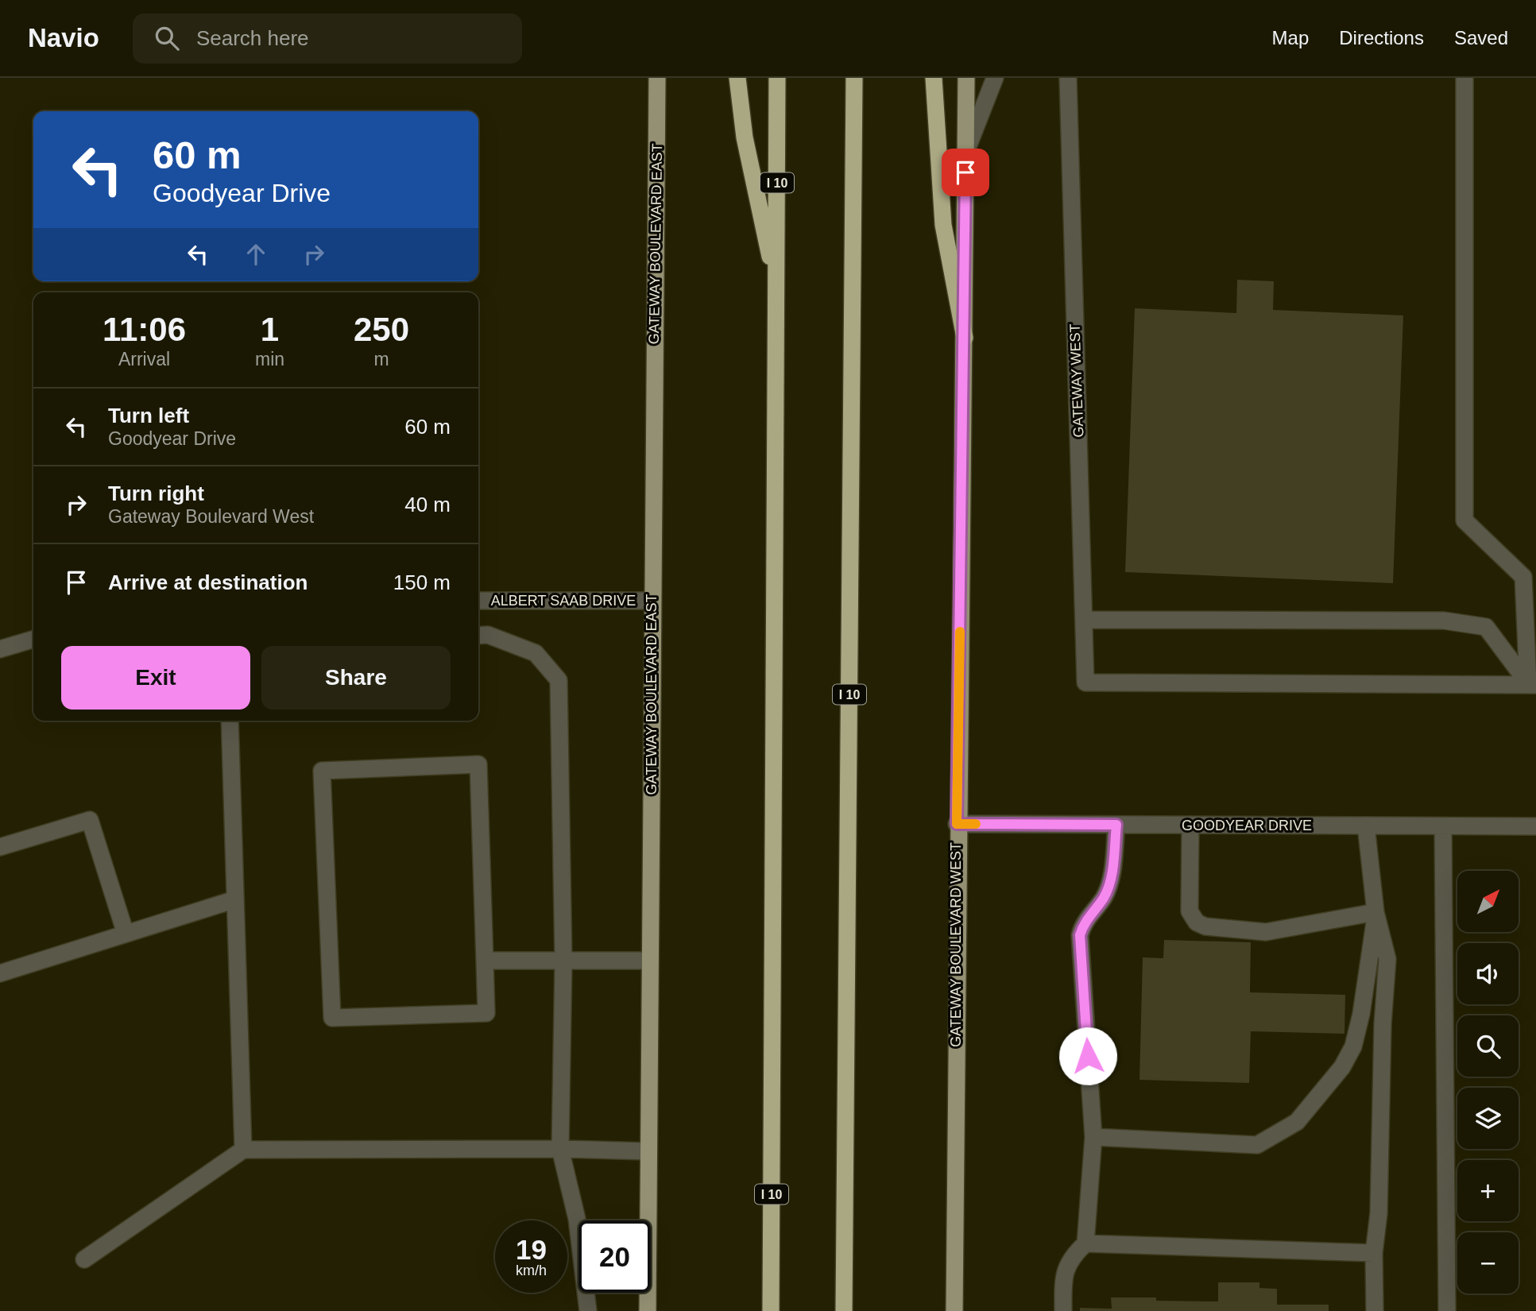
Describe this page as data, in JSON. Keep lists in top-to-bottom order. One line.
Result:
{"streets":{"highway":["I 10"],"main road":["GATEWAY BOULEVARD EAST","GATEWAY BOULEVARD WEST"],"street":["GATEWAY WEST","ALBERT SAAB DRIVE","GOODYEAR DRIVE"]},"crossings":[["GATEWAY BOULEVARD EAST","ALBERT SAAB DRIVE"],["GOODYEAR DRIVE","GATEWAY BOULEVARD WEST"]],"north":"top right","page":{"header":"Navio","search":"Search here","nav":["Map","Directions","Saved"],"turn":["60 m","Goodyear Drive"],"eta":["11:06","Arrival","1","min","250","m"],"list":[{"name":"Turn left","note":"Goodyear Drive","value":"60 m"},{"name":"Turn right","note":"Gateway Boulevard West","value":"40 m"},{"name":"Arrive at destination","value":"150 m"}],"buttons":["Exit","Share"],"map_buttons":["+","−"],"speed":"19 km/h","limit":"20"}}
